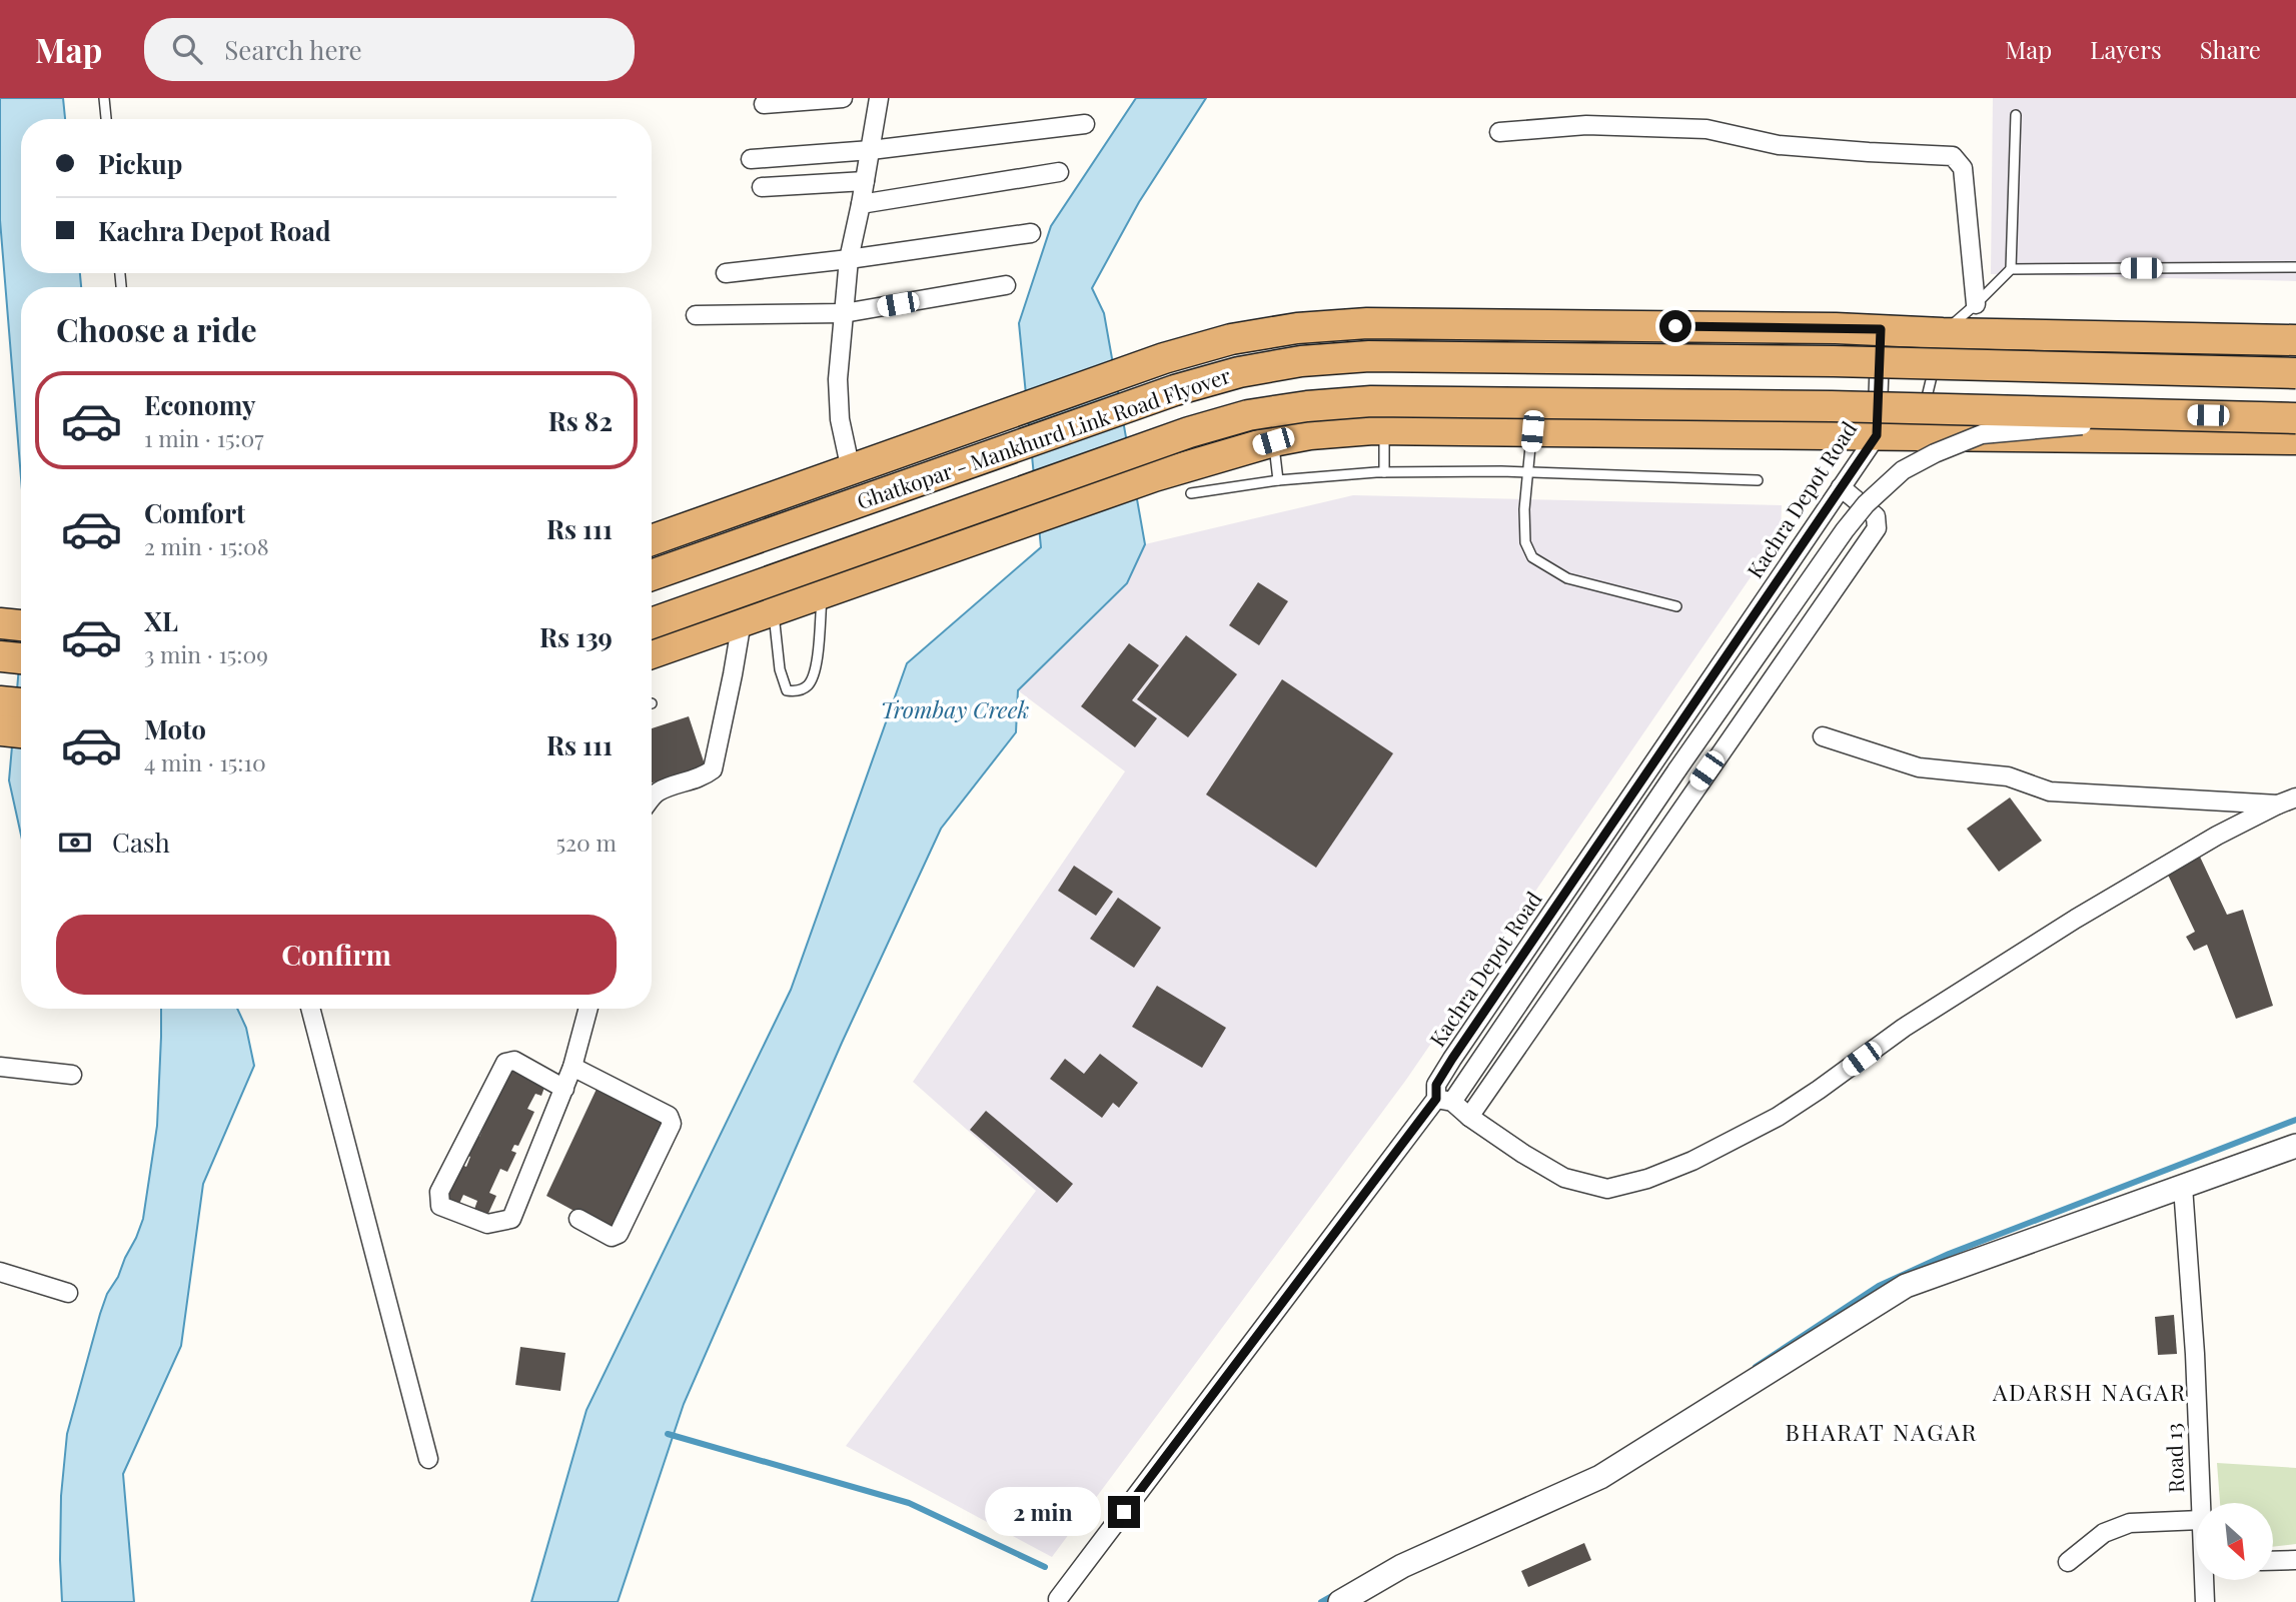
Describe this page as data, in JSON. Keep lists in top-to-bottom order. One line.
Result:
{"streets":{"highway":["Ghatkopar - Mankhurd Link Road Flyover"],"street":["Kachra Depot Road","Road 13"]},"crossings":[["Ghatkopar - Mankhurd Link Road Flyover","Kachra Depot Road"]],"districts":["ADARSH NAGAR","BHARAT NAGAR"],"water":["Trombay Creek"],"north":"bottom right","page":{"header":"Map","search":"Search here","nav":["Map","Layers","Share"],"banner":["Pickup","Kachra Depot Road"],"heading":"Choose a ride","list":[{"name":"Economy","note":"1 min · 15:07","value":"Rs 82"},{"name":"Comfort","note":"2 min · 15:08","value":"Rs 111"},{"name":"XL","note":"3 min · 15:09","value":"Rs 139"},{"name":"Moto","note":"4 min · 15:10","value":"Rs 111"}],"pay":["Cash","520 m"],"buttons":"Confirm","bubble":"2 min"}}
